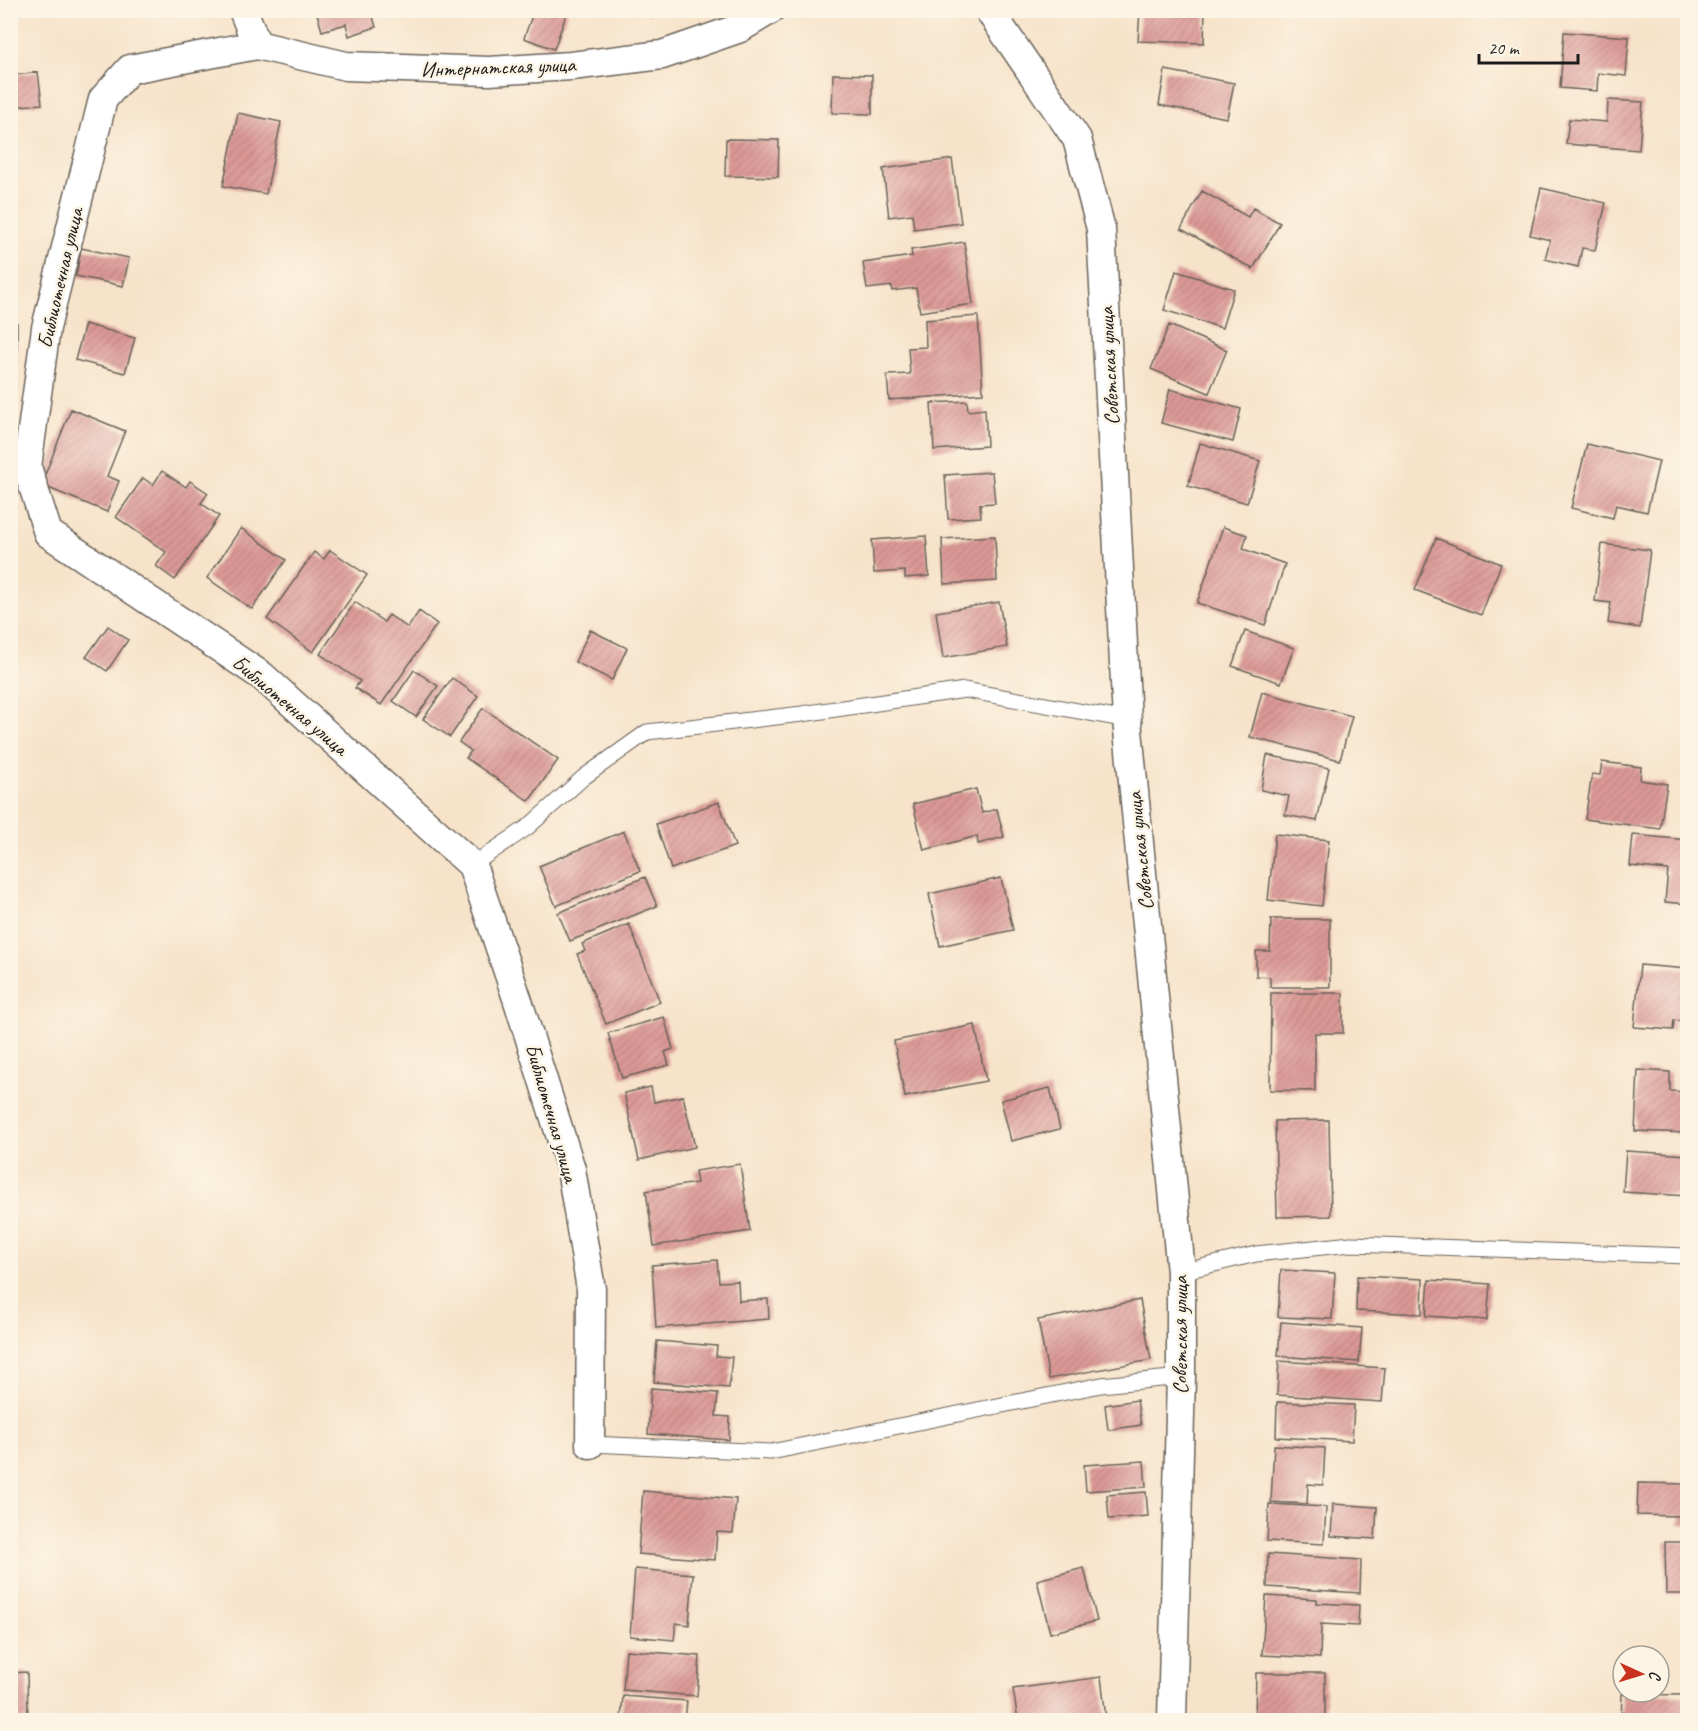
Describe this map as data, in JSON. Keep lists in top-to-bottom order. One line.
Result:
{"streets":{"street":["Интернатская улица","Библиотечная улица","Советская улица"]},"crossings":[["Интернатская улица","Библиотечная улица"]],"scale_bar":"20 m","north":"right"}
